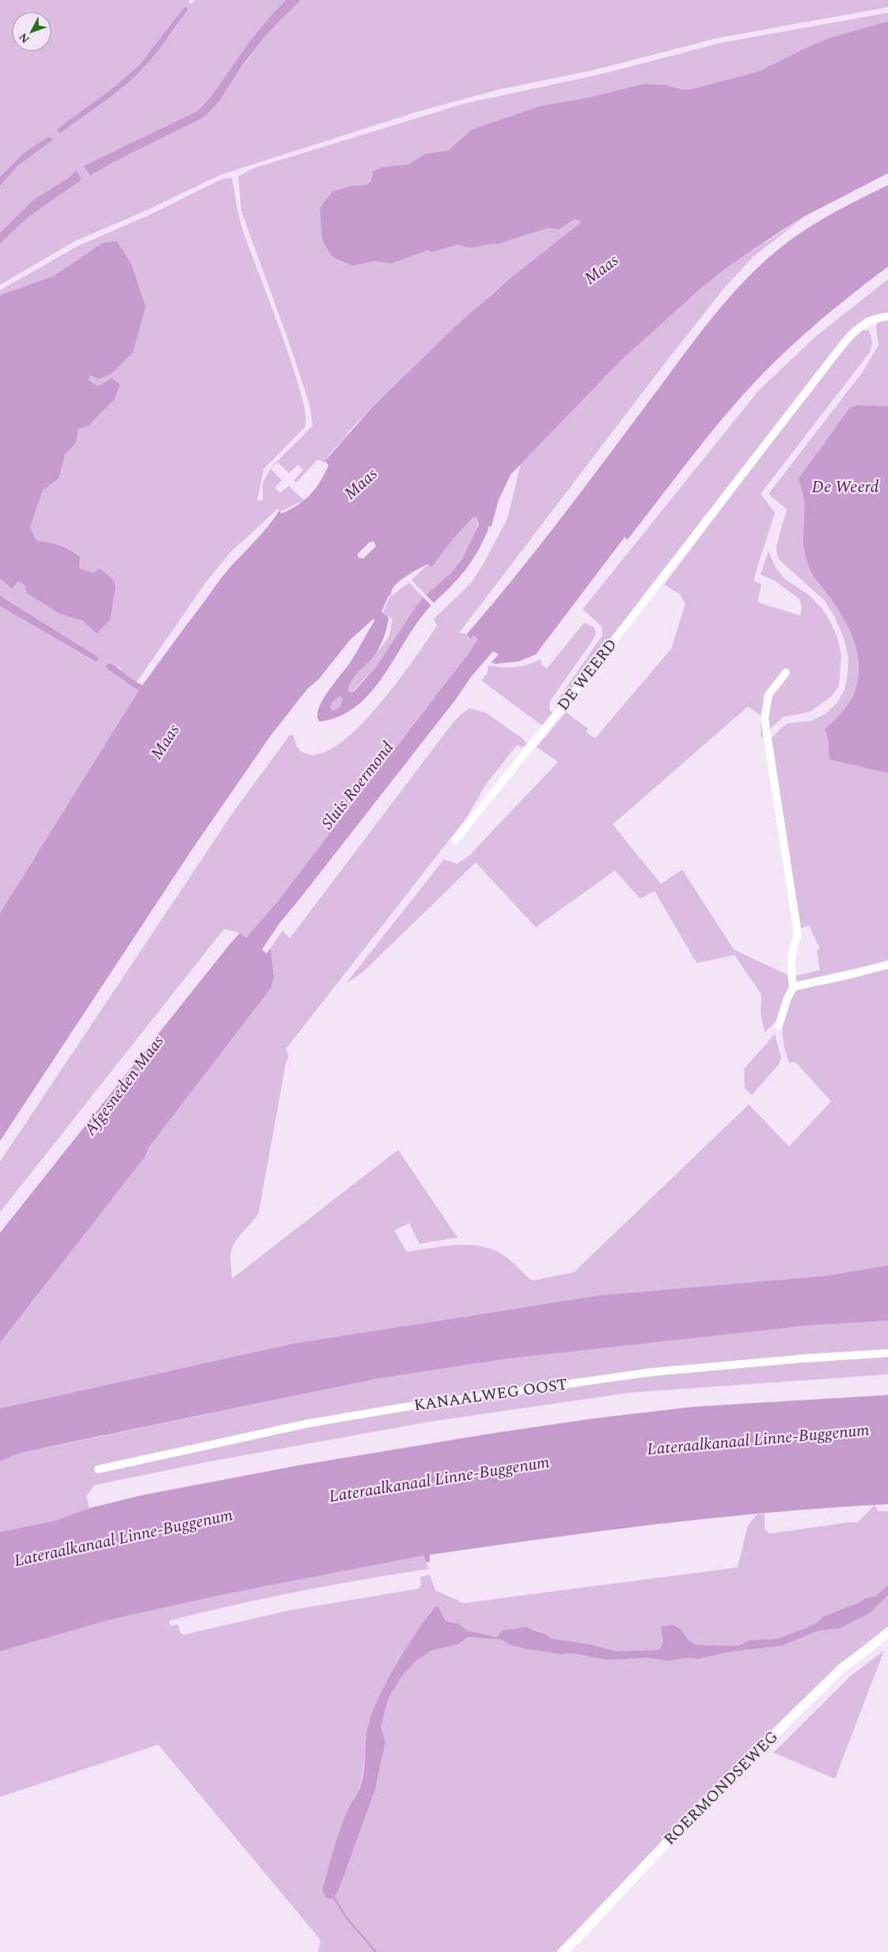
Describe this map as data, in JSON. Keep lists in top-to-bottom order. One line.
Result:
{"streets":{"main road":["ROERMONDSEWEG"],"street":["DE WEERD","KANAALWEG OOST"]},"water":["Maas","De Weerd","Sluis Roermond","Afgesneden Maas","Lateraalkanaal Linne-Buggenum"],"north":"bottom left"}
